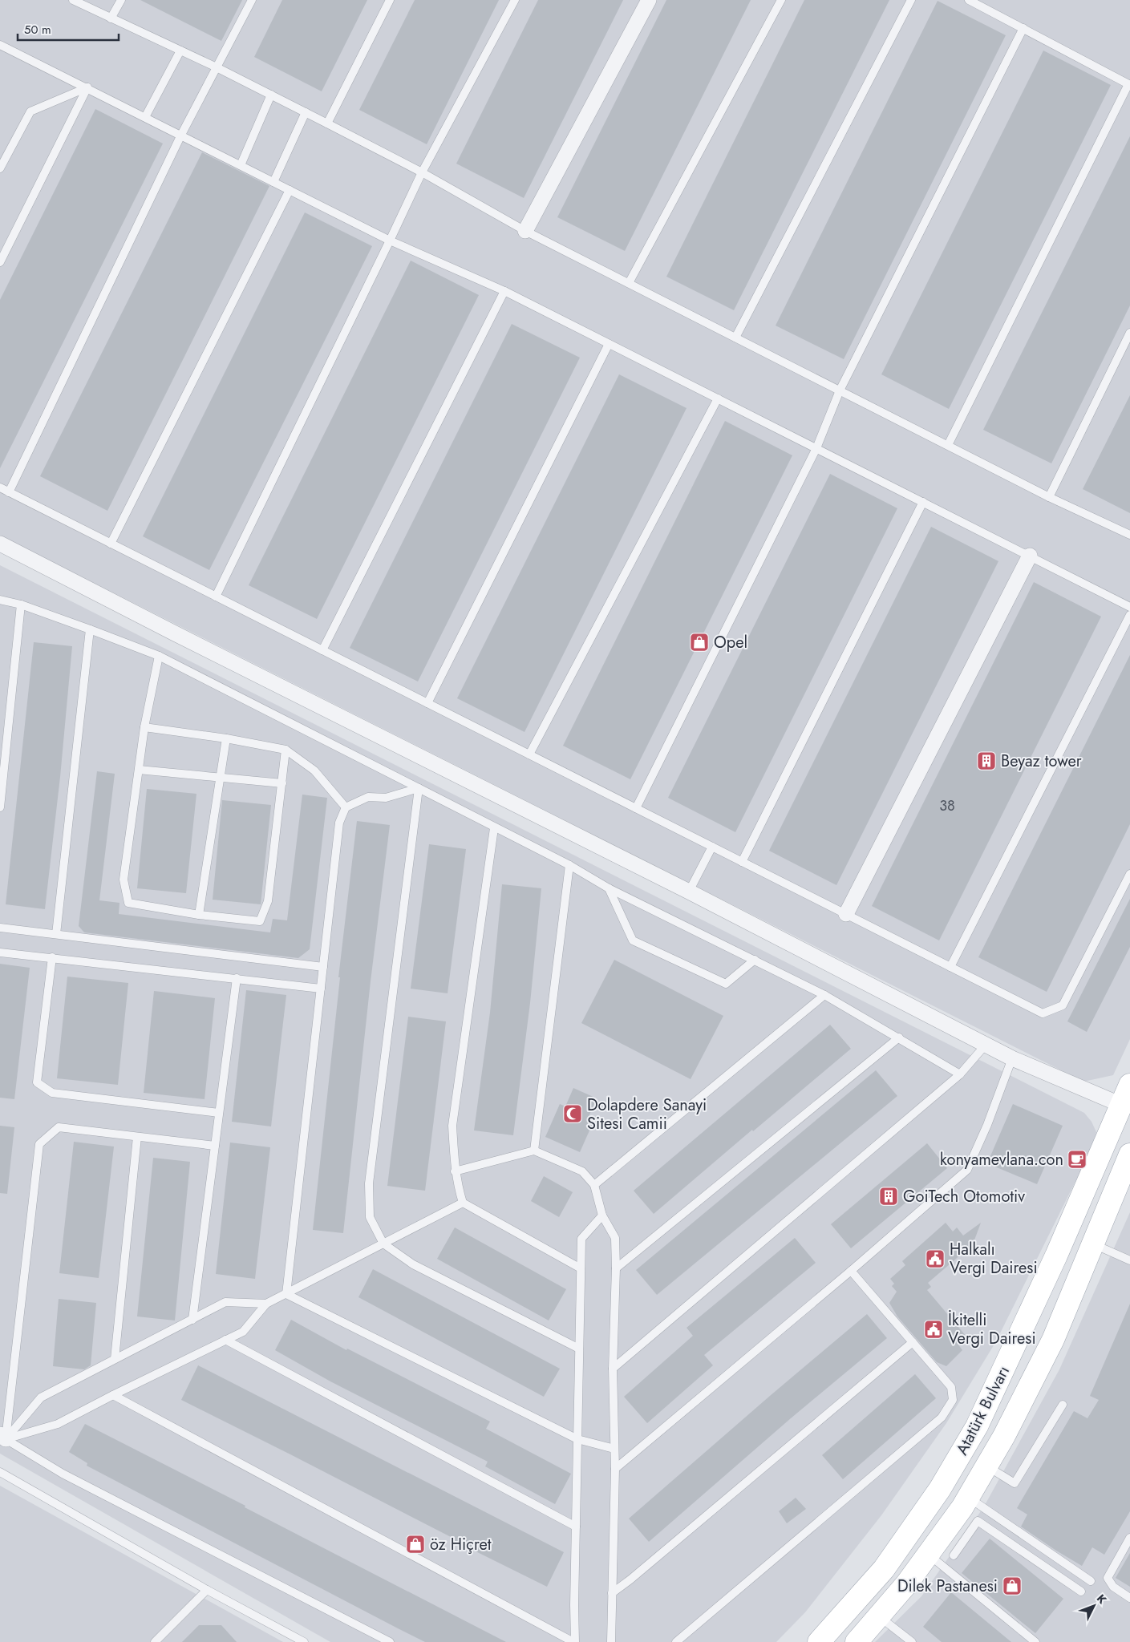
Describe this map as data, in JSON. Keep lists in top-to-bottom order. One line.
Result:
{"streets":{"main road":["Atatürk Bulvarı"]},"places":{"shop":["Opel","öz Hiçret","Dilek Pastanesi"],"building":["Beyaz tower","GoiTech Otomotiv"],"mosque":["Dolapdere Sanayi Sitesi Camii"],"cafe":["konyamevlana.con"],"public building":["Halkalı Vergi Dairesi","İkitelli Vergi Dairesi"]},"house_numbers":["38"],"scale_bar":"50 m","north":"top right"}
